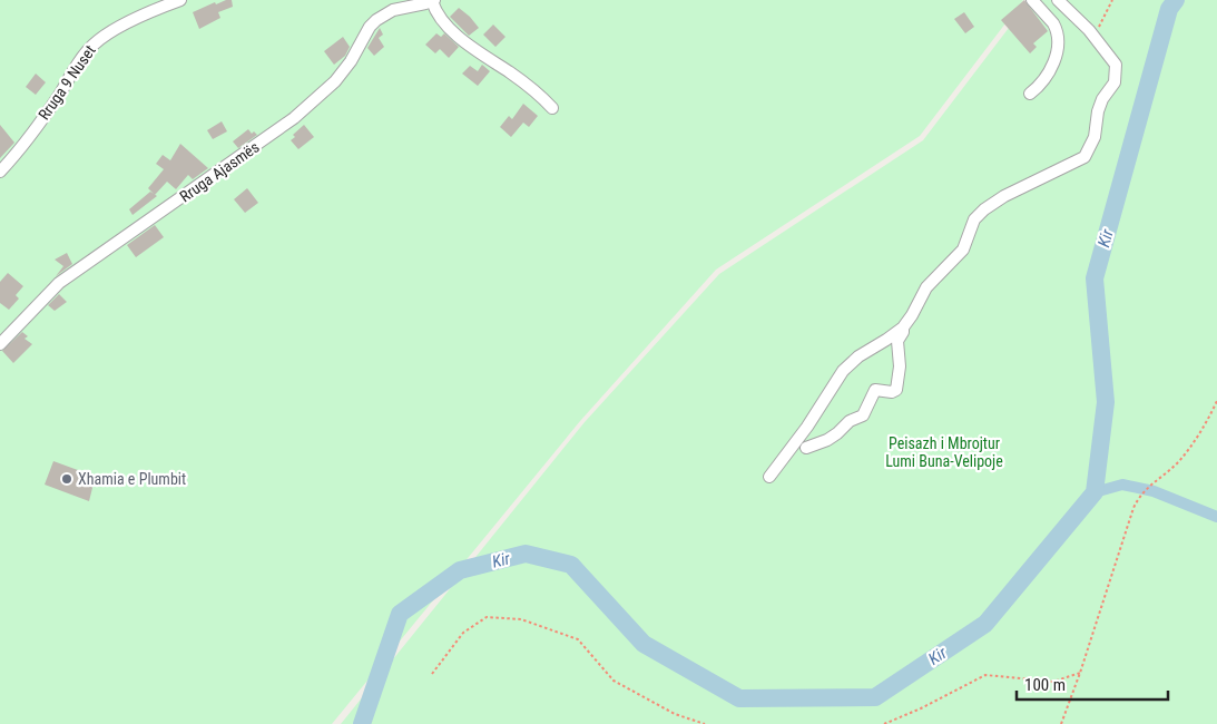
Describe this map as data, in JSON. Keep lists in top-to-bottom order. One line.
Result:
{"streets":{"street":["Rruga 9 Nuset","Rruga Ajasmës"]},"water":["Kir"],"parks":["Peisazh i Mbrojtur Lumi Buna-Velipoje"],"places":["Xhamia e Plumbit"],"scale_bar":"100 m"}
